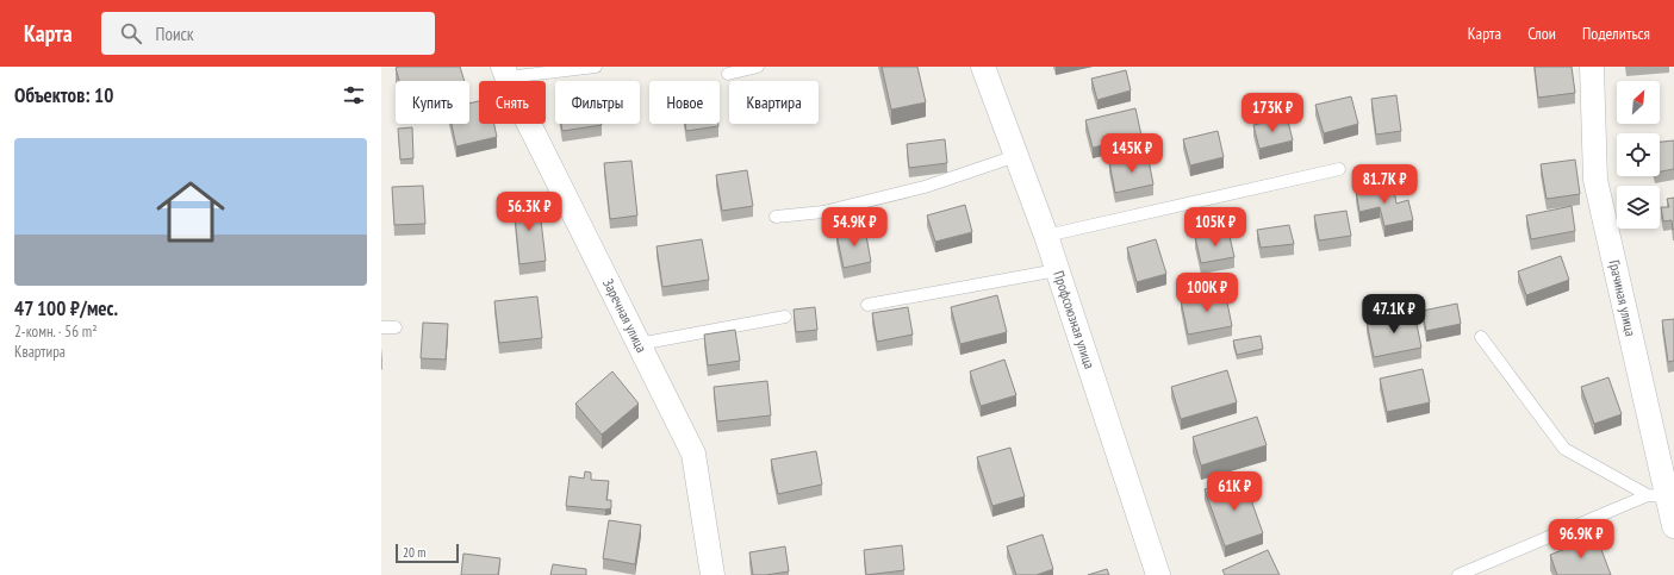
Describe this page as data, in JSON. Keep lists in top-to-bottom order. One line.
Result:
{"streets":{"street":["Грачиная улица","Заречная улица","Профсоюзная улица"]},"scale_bar":"20 m","north":"top right","page":{"header":"Карта","search":"Поиск","nav":["Карта","Слои","Поделиться"],"heading":"Объектов: 10","chip":["Купить","Снять","Фильтры","Новое","Квартира"],"price":["173K ₽","145K ₽","81.7K ₽","56.3K ₽","54.9K ₽","105K ₽","100K ₽","47.1K ₽","61K ₽","96.9K ₽"],"list":[{"name":"47 100 ₽/мес.","note":"2-комн. · 56 m² · Квартира"}],"scale":"20 m"}}
